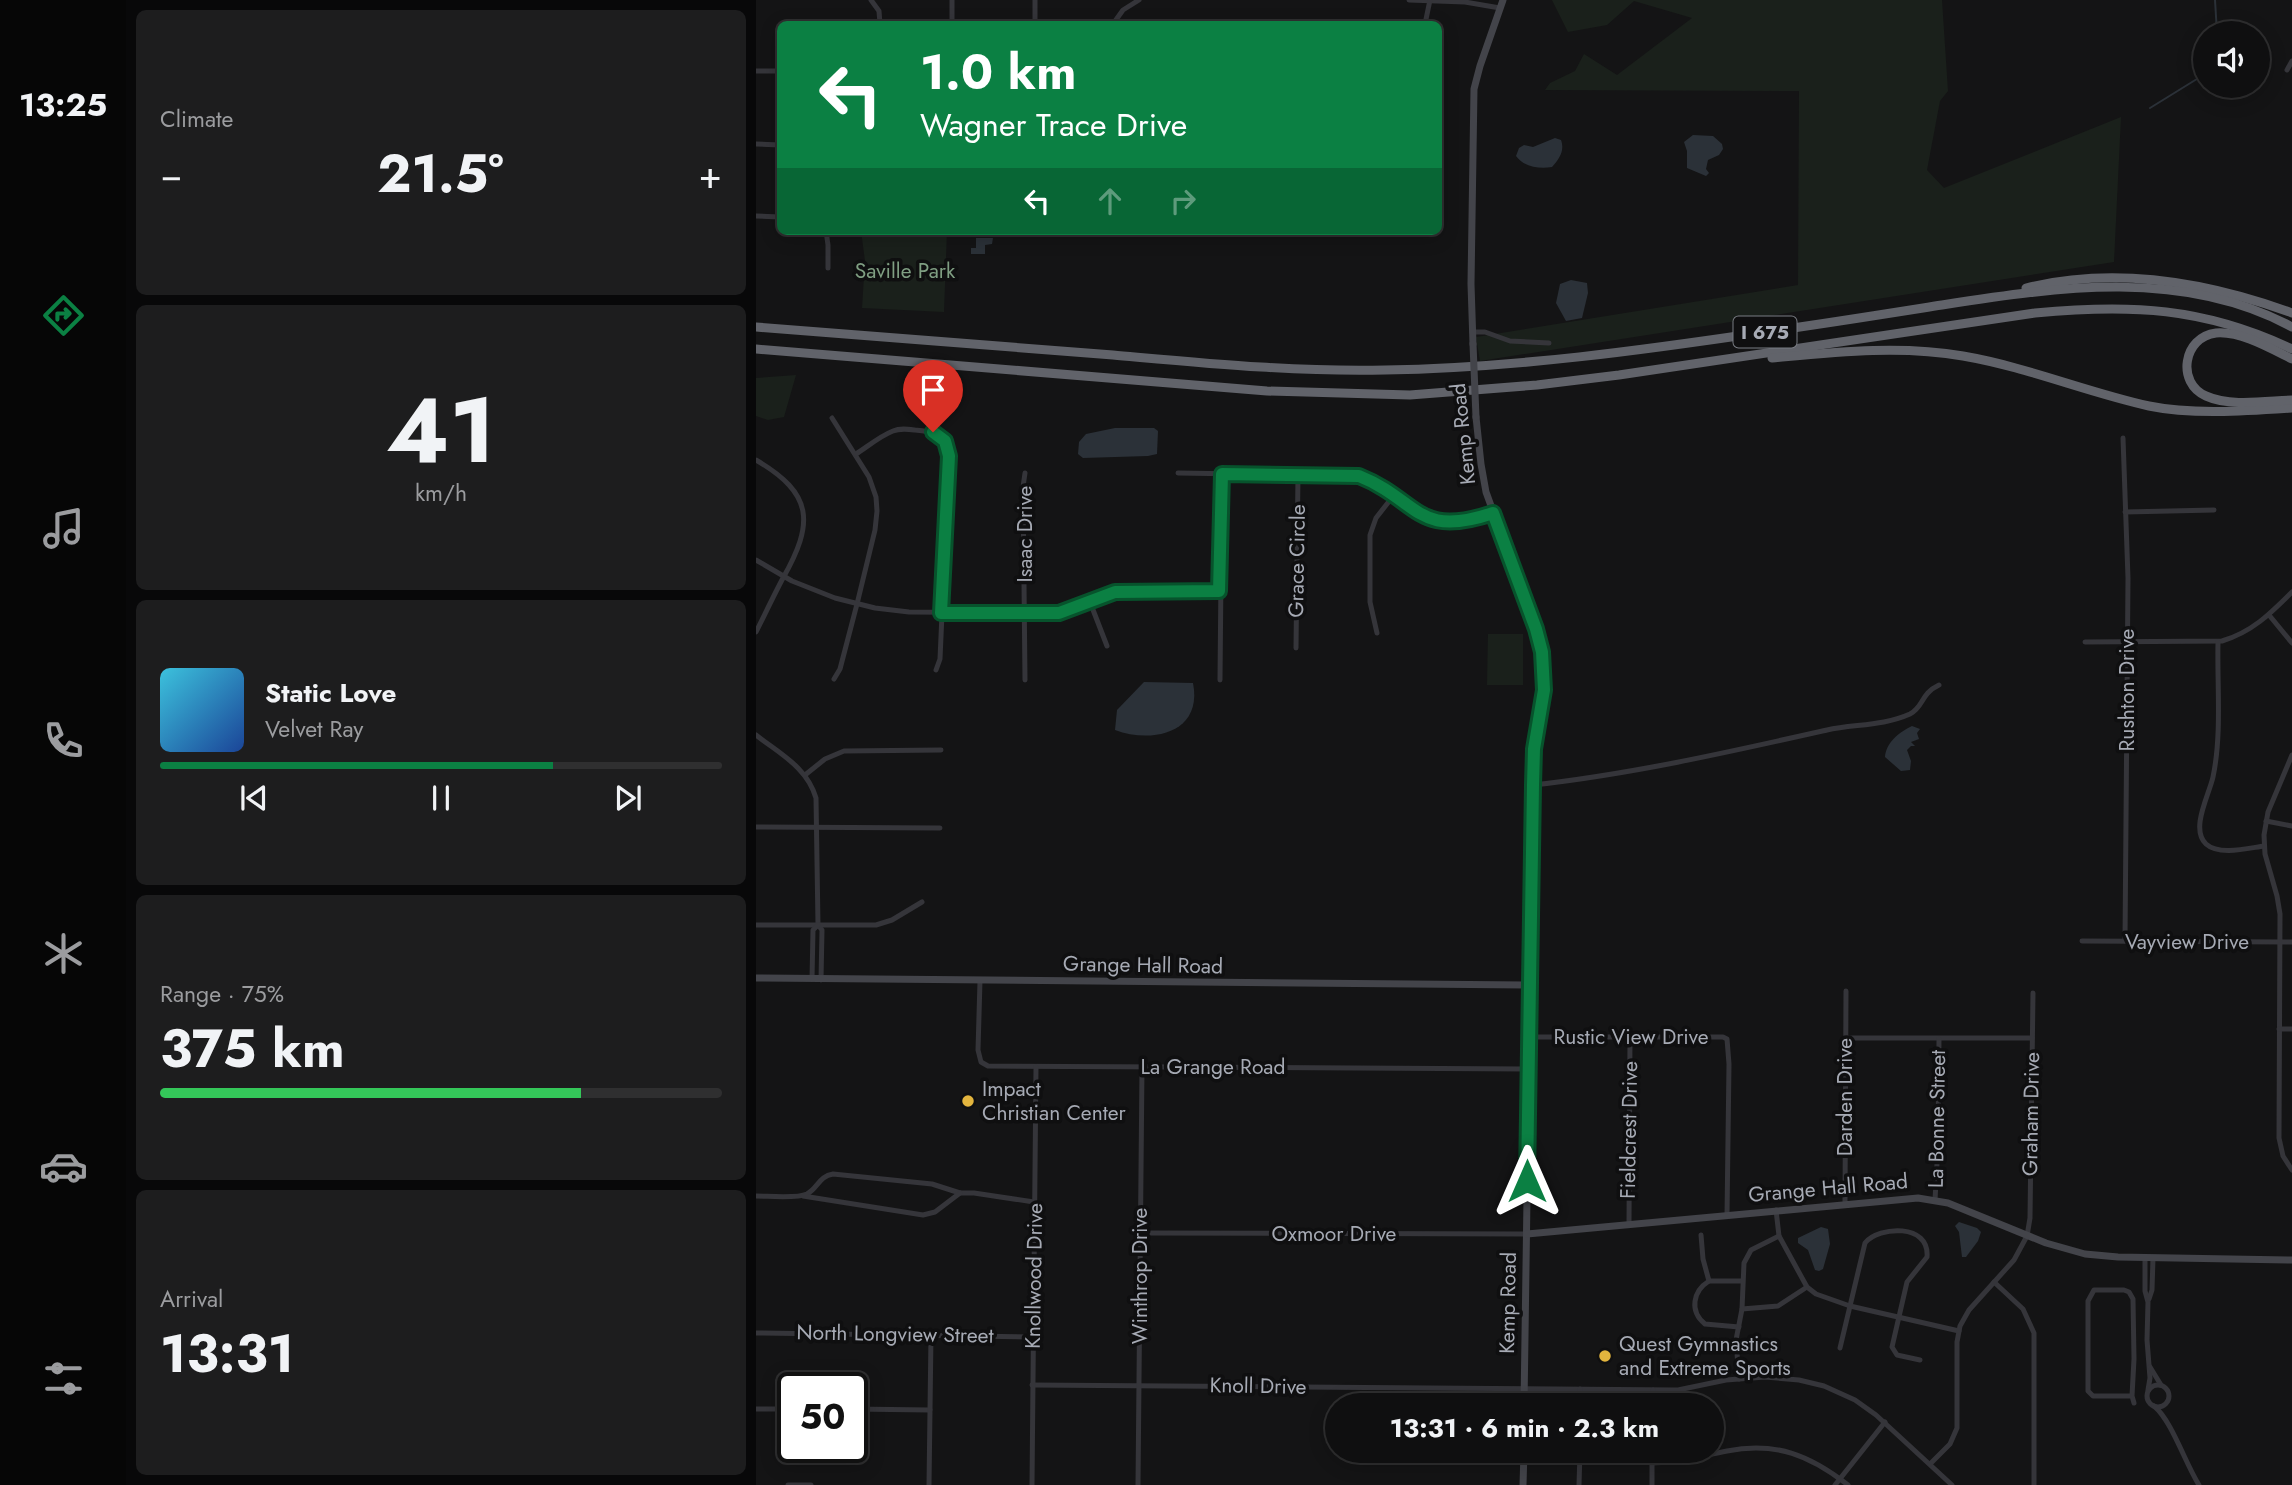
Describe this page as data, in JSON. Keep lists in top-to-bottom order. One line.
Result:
{"streets":{"highway":["I 675"],"main road":["Kemp Road","Grange Hall Road"],"street":["Isaac Drive","Grace Circle","Rushton Drive","Vayview Drive","Rustic View Drive","La Grange Road","Darden Drive","Graham Drive","La Bonne Street","Fieldcrest Drive","Oxmoor Drive","Knollwood Drive","Winthrop Drive","North Longview Street","Knoll Drive"]},"crossings":[["Kemp Road","Grange Hall Road"],["Kemp Road","Rustic View Drive"],["Kemp Road","La Grange Road"],["Kemp Road","Oxmoor Drive"],["Kemp Road","Knoll Drive"],["Rushton Drive","Vayview Drive"],["Grange Hall Road","Rustic View Drive"],["Grange Hall Road","La Grange Road"],["Grange Hall Road","Darden Drive"],["Grange Hall Road","Graham Drive"],["Grange Hall Road","La Bonne Street"],["Grange Hall Road","Fieldcrest Drive"],["Grange Hall Road","Oxmoor Drive"],["Rustic View Drive","Fieldcrest Drive"],["La Grange Road","Knollwood Drive"],["La Grange Road","Winthrop Drive"],["Oxmoor Drive","Winthrop Drive"],["Knollwood Drive","North Longview Street"],["Knollwood Drive","Knoll Drive"],["Winthrop Drive","Knoll Drive"]],"parks":["Saville Park"],"places":["Impact Christian Center","Quest Gymnastics and Extreme Sports"],"page":{"tabs":"13:25","tile":["Climate",["41","km/h"],["Range · 75%","375 km"],["Arrival","13:31"]],"turn":["1.0 km","Wagner Trace Drive"],"heat":["−","21.5°","+"],"song":["Static Love","Velvet Ray"],"limit":"50","trip":"13:31 · 6 min · 2.3 km"}}
